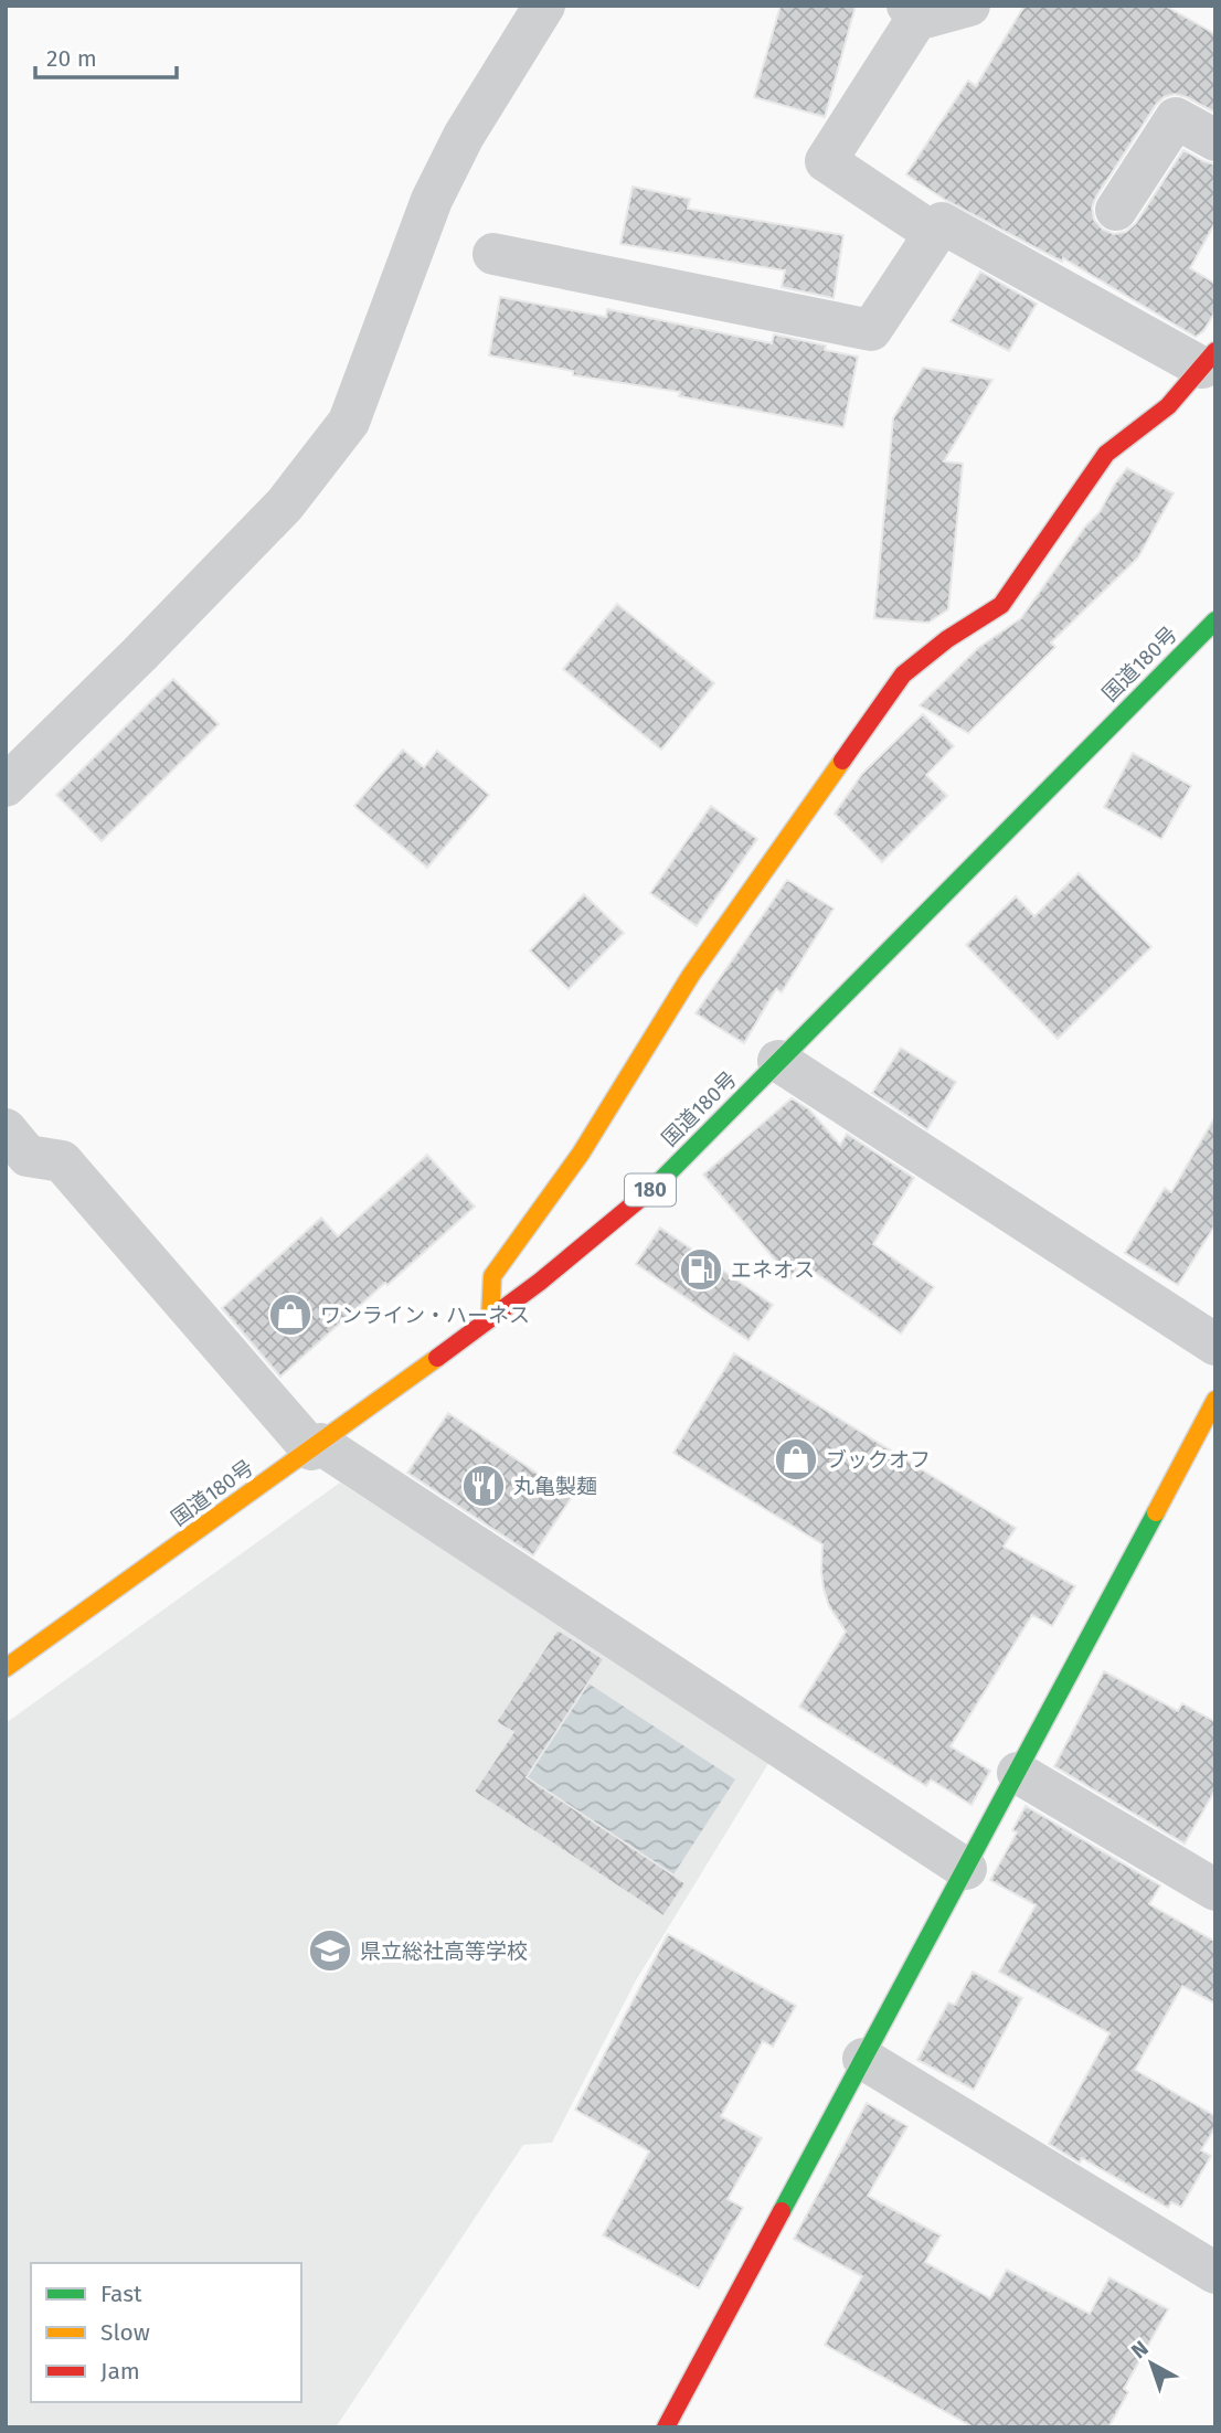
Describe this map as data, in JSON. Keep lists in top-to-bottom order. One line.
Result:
{"streets":{"main road":["国道180号","180"]},"places":{"fuel station":["エネオス"],"shop":["ワンライン・ハーネス","ブックオフ"],"restaurant":["丸亀製麺"],"school or university":["県立総社高等学校"]},"legend":["Fast","Slow","Jam"],"scale_bar":"20 m","north":"top left"}
